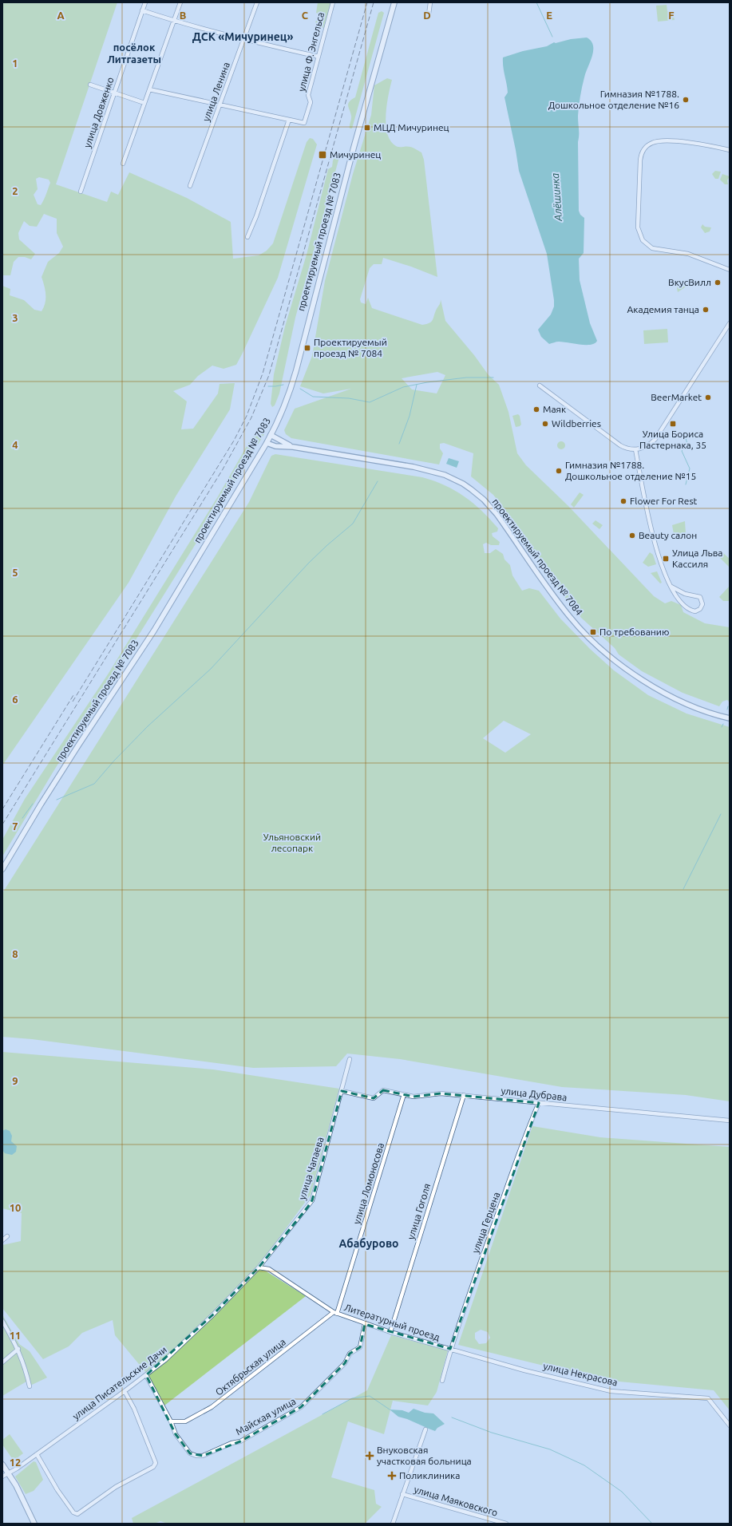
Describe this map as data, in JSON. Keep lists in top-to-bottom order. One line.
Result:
{"streets":{"main road":["проектируемый проезд № 7083"],"street":["улица Ф. Энгельса","улица Ленина","улица Довженко","проектируемый проезд № 7084","улица Дубрава","улица Чапаева","улица Ломоносова","улица Гоголя","улица Герцена","Литературный проезд","Октябрьская улица","улица Некрасова","улица Писательские Дачи","Майская улица","улица Маяковского"]},"crossings":[["проектируемый проезд № 7083","проектируемый проезд № 7084"],["улица Дубрава","улица Чапаева"],["улица Дубрава","улица Ломоносова"],["улица Дубрава","улица Гоголя"],["улица Дубрава","улица Герцена"],["улица Чапаева","Литературный проезд"],["улица Чапаева","улица Писательские Дачи"],["улица Ломоносова","Литературный проезд"],["улица Ломоносова","Октябрьская улица"],["улица Гоголя","Литературный проезд"],["улица Герцена","Литературный проезд"],["Литературный проезд","Октябрьская улица"],["Литературный проезд","улица Некрасова"],["Литературный проезд","улица Писательские Дачи"],["Литературный проезд","Майская улица"],["Октябрьская улица","Майская улица"],["улица Писательские Дачи","Майская улица"]],"districts":["ДСК «Мичуринец»","посёлок Литгазеты","Абабурово"],"water":["Алёшинка"],"parks":["Ульяновский лесопарк"],"places":{"other":["Гимназия №1788. Дошкольное отделение №16","ВкусВилл","Академия танца","BeerMarket","Маяк","Wildberries","Гимназия №1788. Дошкольное отделение №15","Flower For Rest","Beauty салон"],"transit":["МЦД Мичуринец","Мичуринец","Проектируемый проезд № 7084","Улица Бориса Пастернака, 35","Улица Льва Кассиля","По требованию"],"health":["Внуковская участковая больница","Поликлиника"]},"grid":{"columns":["A","B","C","D","E","F"],"rows":["1","2","3","4","5","6","7","8","9","10","11","12"]}}
